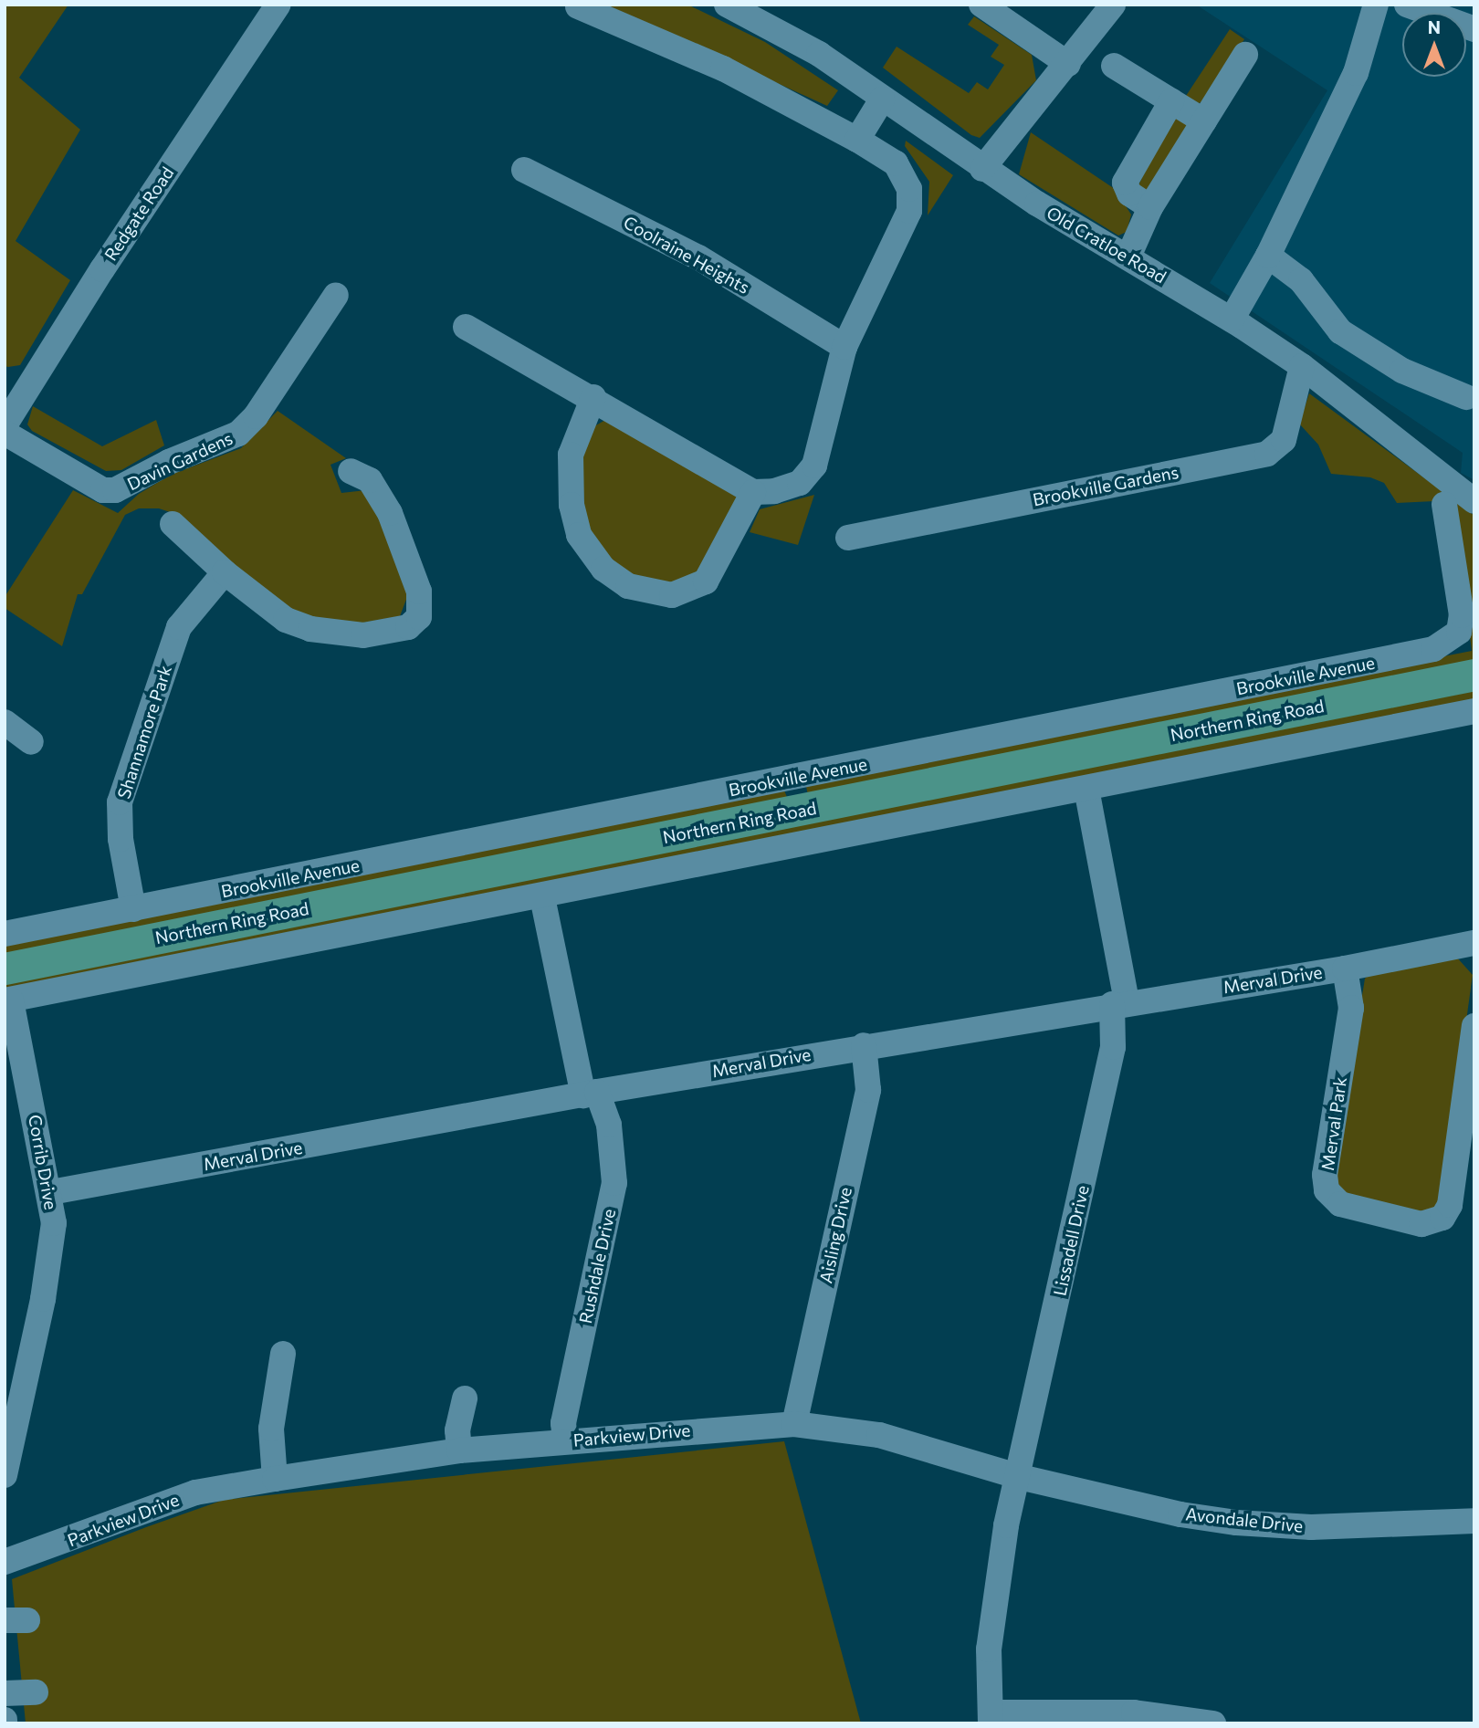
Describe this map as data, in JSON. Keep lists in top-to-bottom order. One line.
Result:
{"streets":{"main road":["Northern Ring Road"],"street":["Redgate Road","Old Cratloe Road","Coolraine Heights","Davin Gardens","Brookville Gardens","Brookville Avenue","Shannamore Park","Merval Drive","Merval Park","Corrib Drive","Aisling Drive","Lissadell Drive","Rushdale Drive","Parkview Drive","Avondale Drive"]},"crossings":[["Old Cratloe Road","Brookville Gardens"],["Brookville Avenue","Shannamore Park"],["Merval Drive","Merval Park"],["Merval Drive","Corrib Drive"],["Merval Drive","Aisling Drive"],["Merval Drive","Lissadell Drive"],["Merval Drive","Rushdale Drive"],["Aisling Drive","Parkview Drive"],["Lissadell Drive","Parkview Drive"],["Lissadell Drive","Avondale Drive"],["Rushdale Drive","Parkview Drive"],["Parkview Drive","Avondale Drive"]],"north":"top"}
